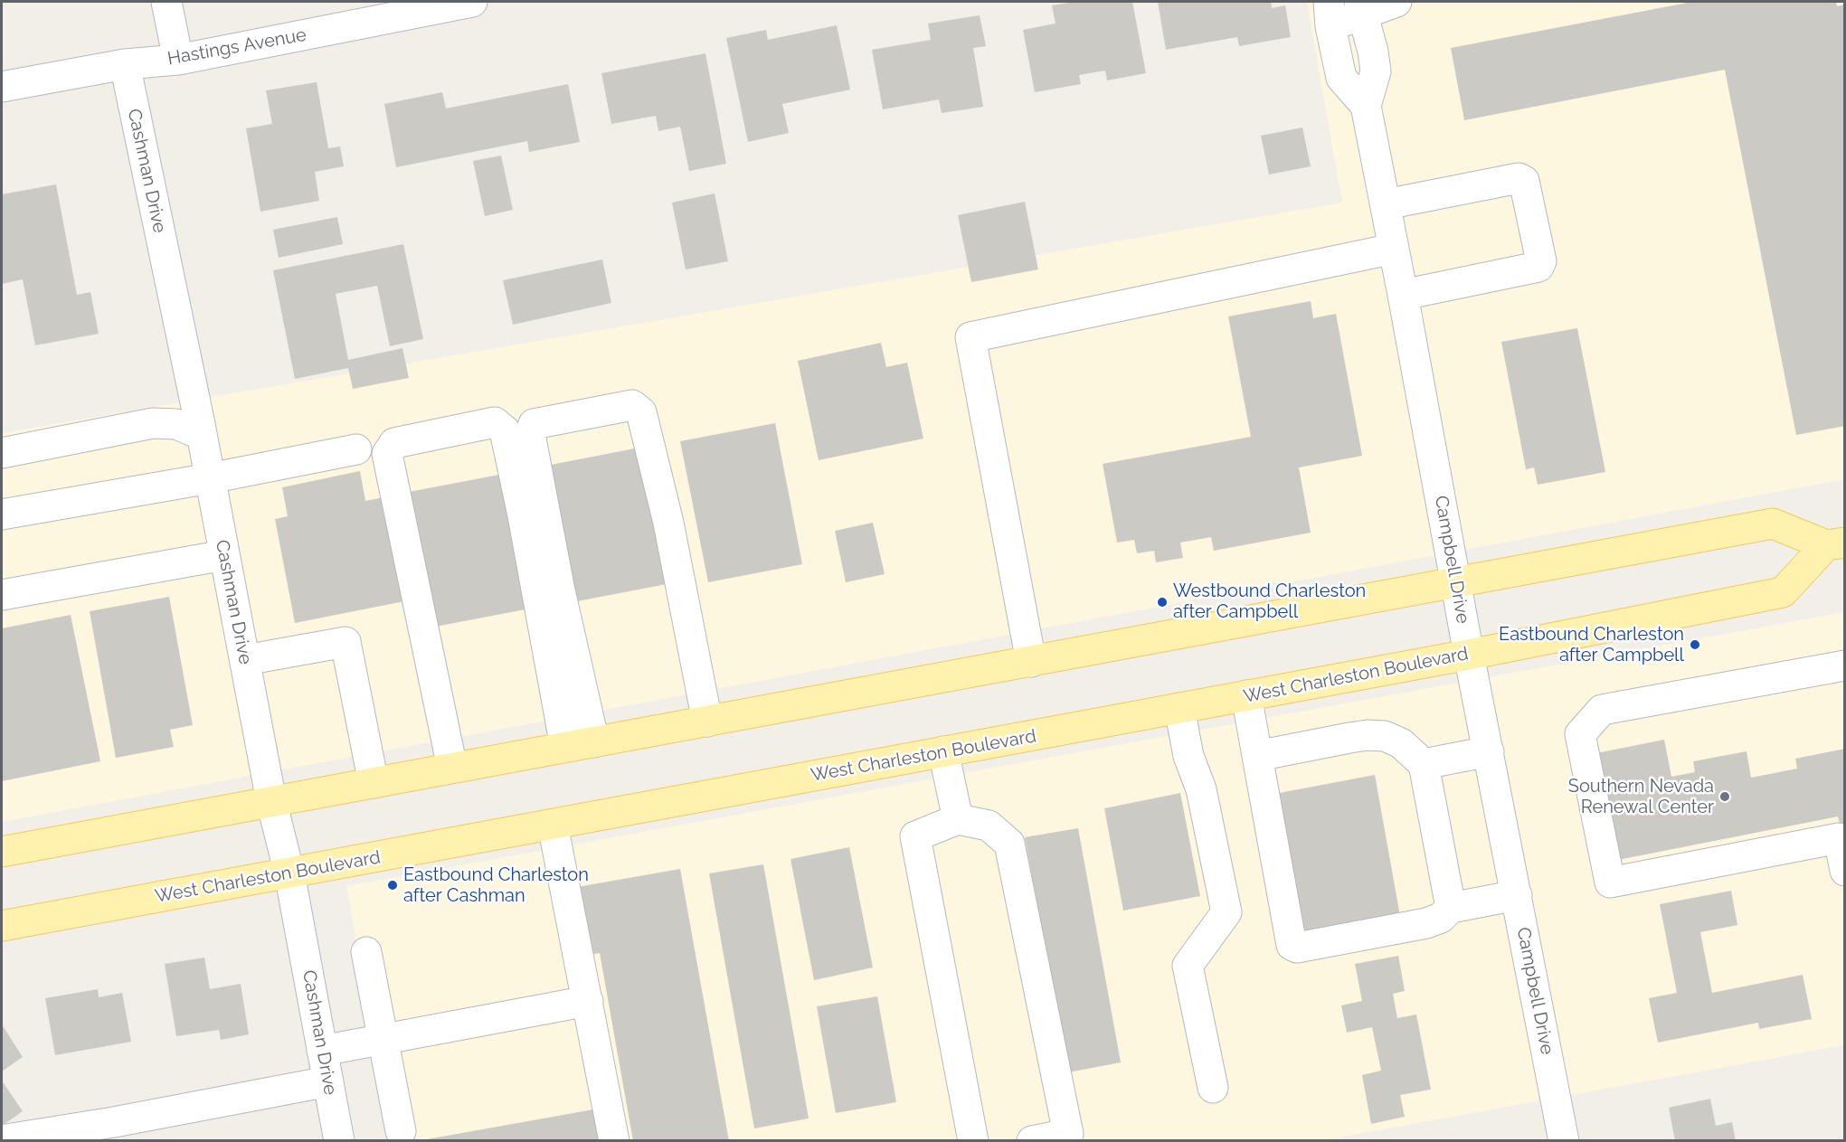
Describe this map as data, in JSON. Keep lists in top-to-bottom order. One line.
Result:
{"streets":{"main road":["West Charleston Boulevard"],"street":["Hastings Avenue","Cashman Drive","Campbell Drive"]},"crossings":[["Hastings Avenue","Cashman Drive"],["Cashman Drive","West Charleston Boulevard"],["Campbell Drive","West Charleston Boulevard"]],"places":["Westbound Charleston after Campbell","Eastbound Charleston after Campbell","Southern Nevada Renewal Center","Eastbound Charleston after Cashman"]}
